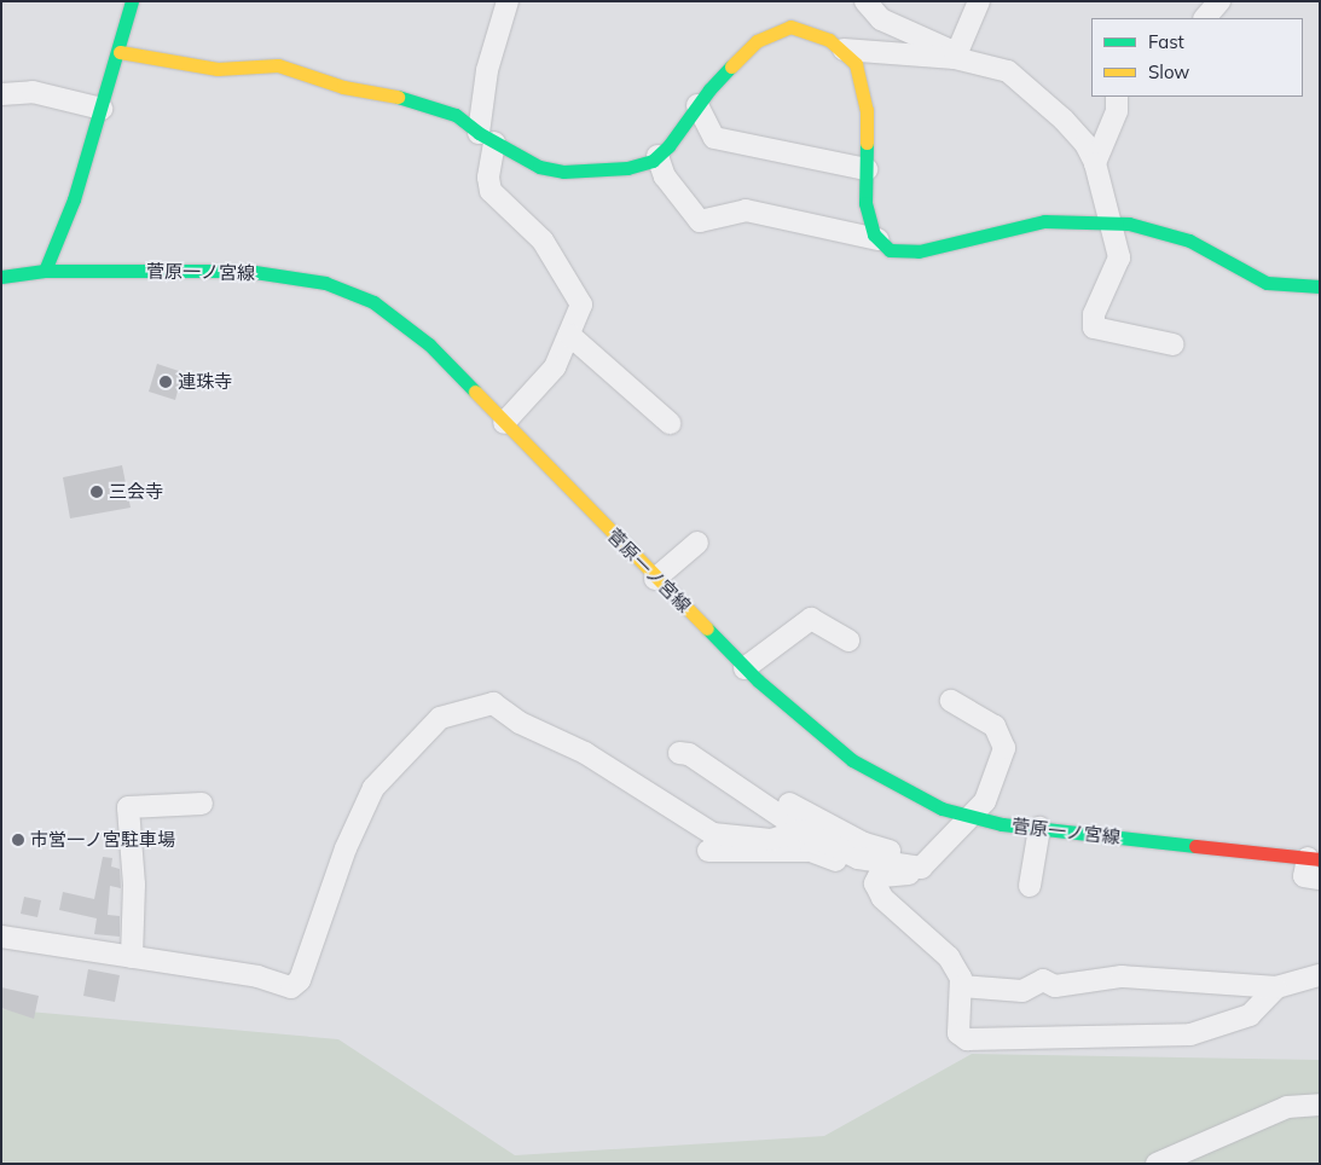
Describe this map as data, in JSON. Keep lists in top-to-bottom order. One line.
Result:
{"streets":{"street":["菅原一ノ宮線"]},"places":["連珠寺","三会寺","市営一ノ宮駐車場"],"legend":["Fast","Slow"]}
